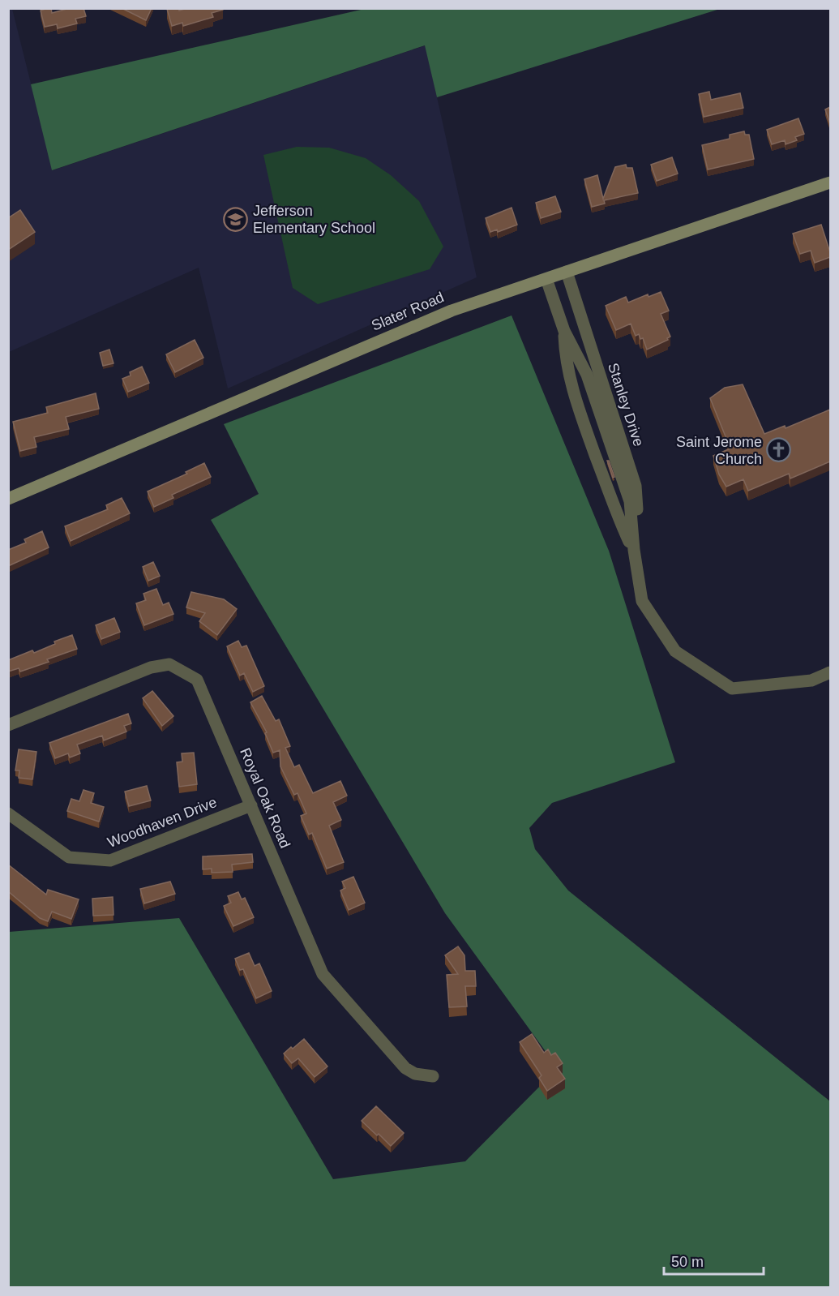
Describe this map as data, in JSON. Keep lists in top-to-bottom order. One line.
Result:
{"streets":{"main road":["Slater Road"],"street":["Stanley Drive","Royal Oak Road","Woodhaven Drive"]},"crossings":[["Slater Road","Stanley Drive"],["Royal Oak Road","Woodhaven Drive"]],"places":{"school or university":["Jefferson Elementary School"],"church":["Saint Jerome Church"]},"scale_bar":"50 m"}
